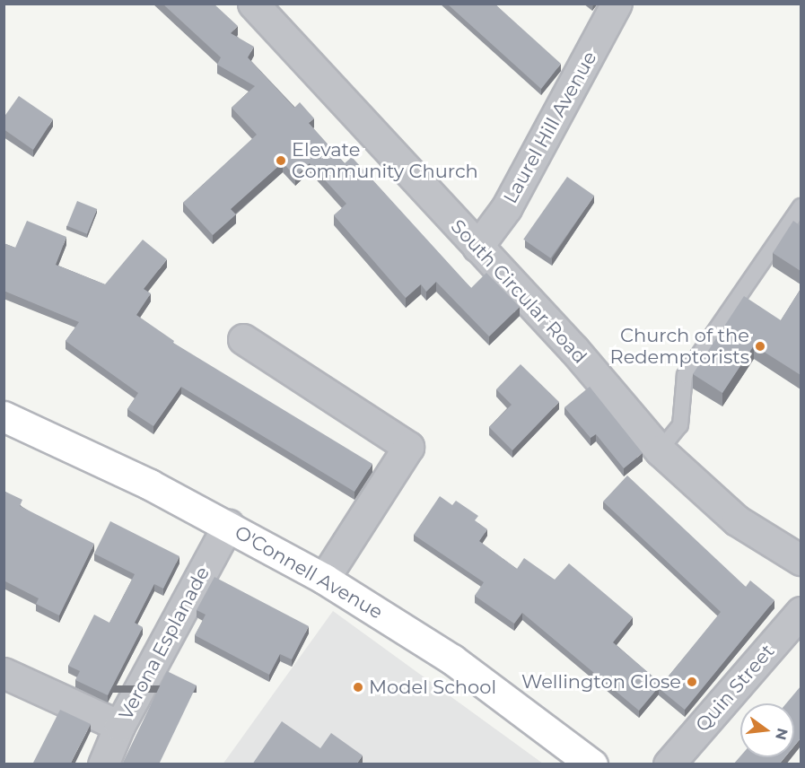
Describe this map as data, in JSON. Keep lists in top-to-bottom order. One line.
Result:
{"streets":{"main road":["O'Connell Avenue"],"street":["Laurel Hill Avenue","South Circular Road","Verona Esplanade","Quin Street"]},"crossings":[["Laurel Hill Avenue","South Circular Road"],["O'Connell Avenue","Verona Esplanade"]],"places":["Elevate Community Church","Church of the Redemptorists","Wellington Close","Model School"],"north":"right"}
